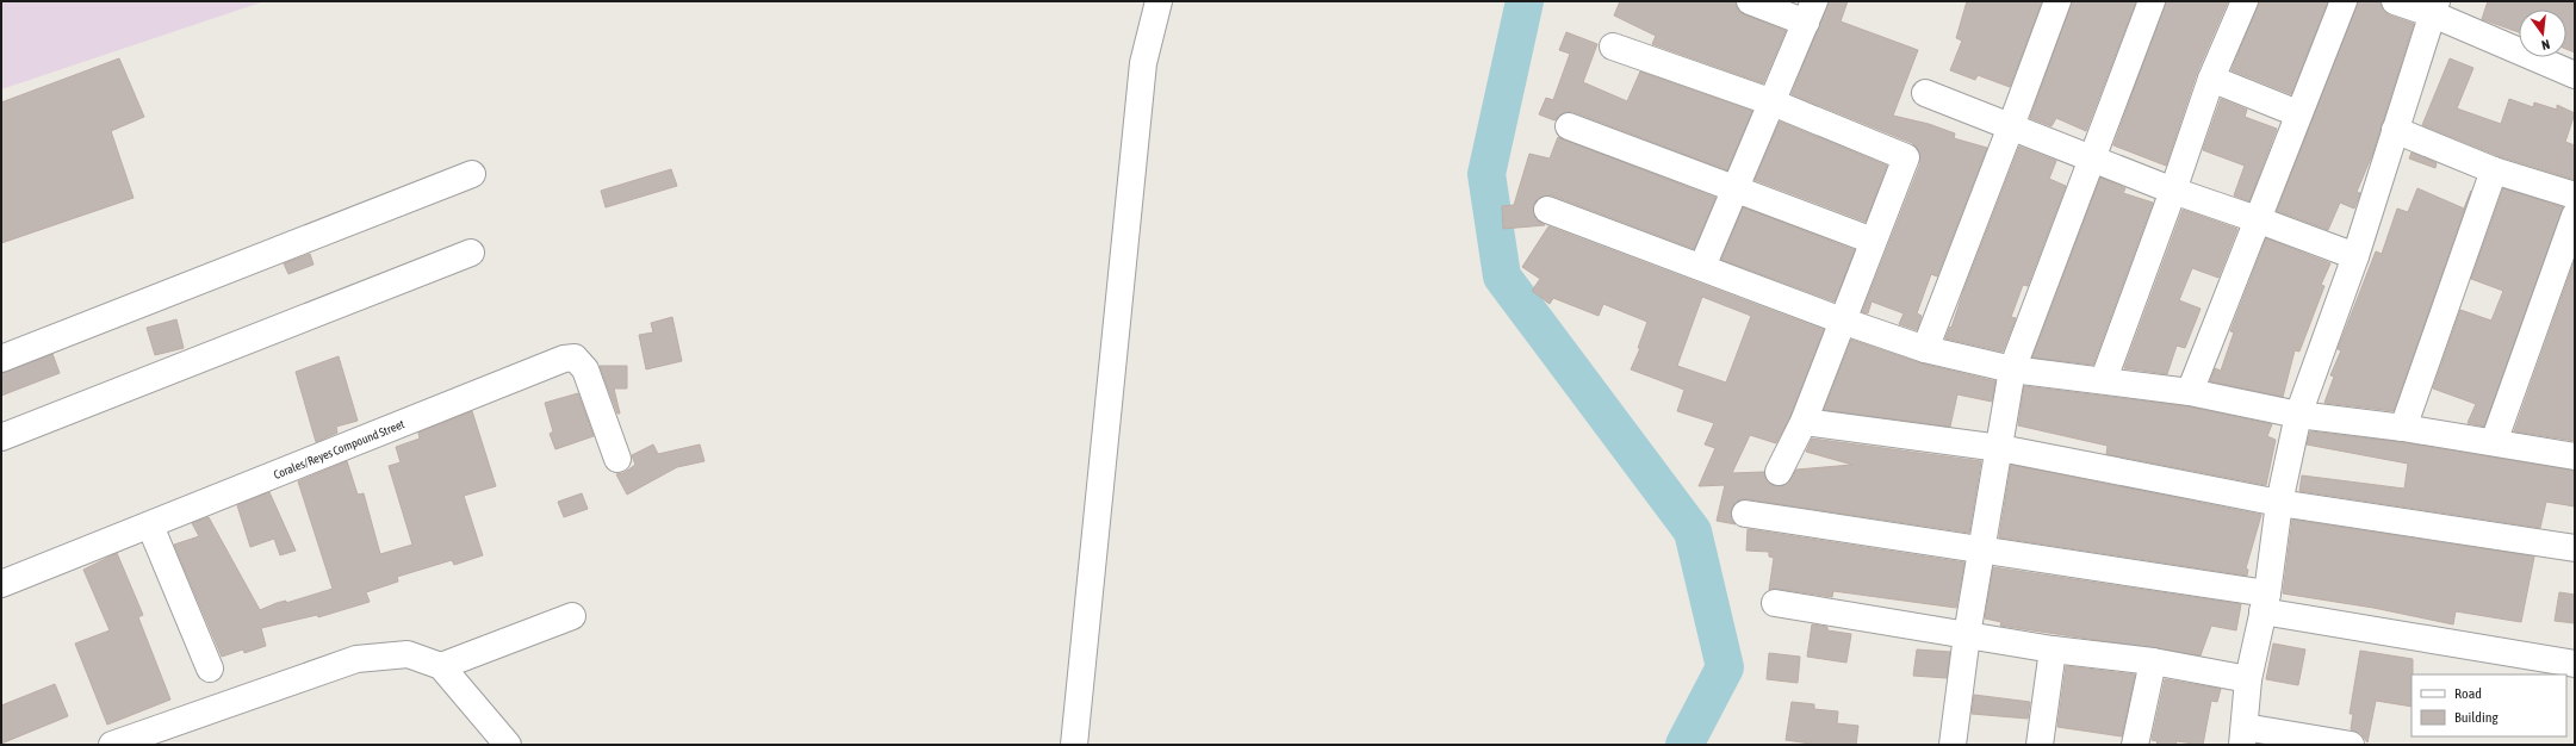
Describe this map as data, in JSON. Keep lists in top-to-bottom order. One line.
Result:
{"streets":{"street":["Corales/Reyes Compound Street"]},"legend":["Road","Building"],"north":"bottom"}
